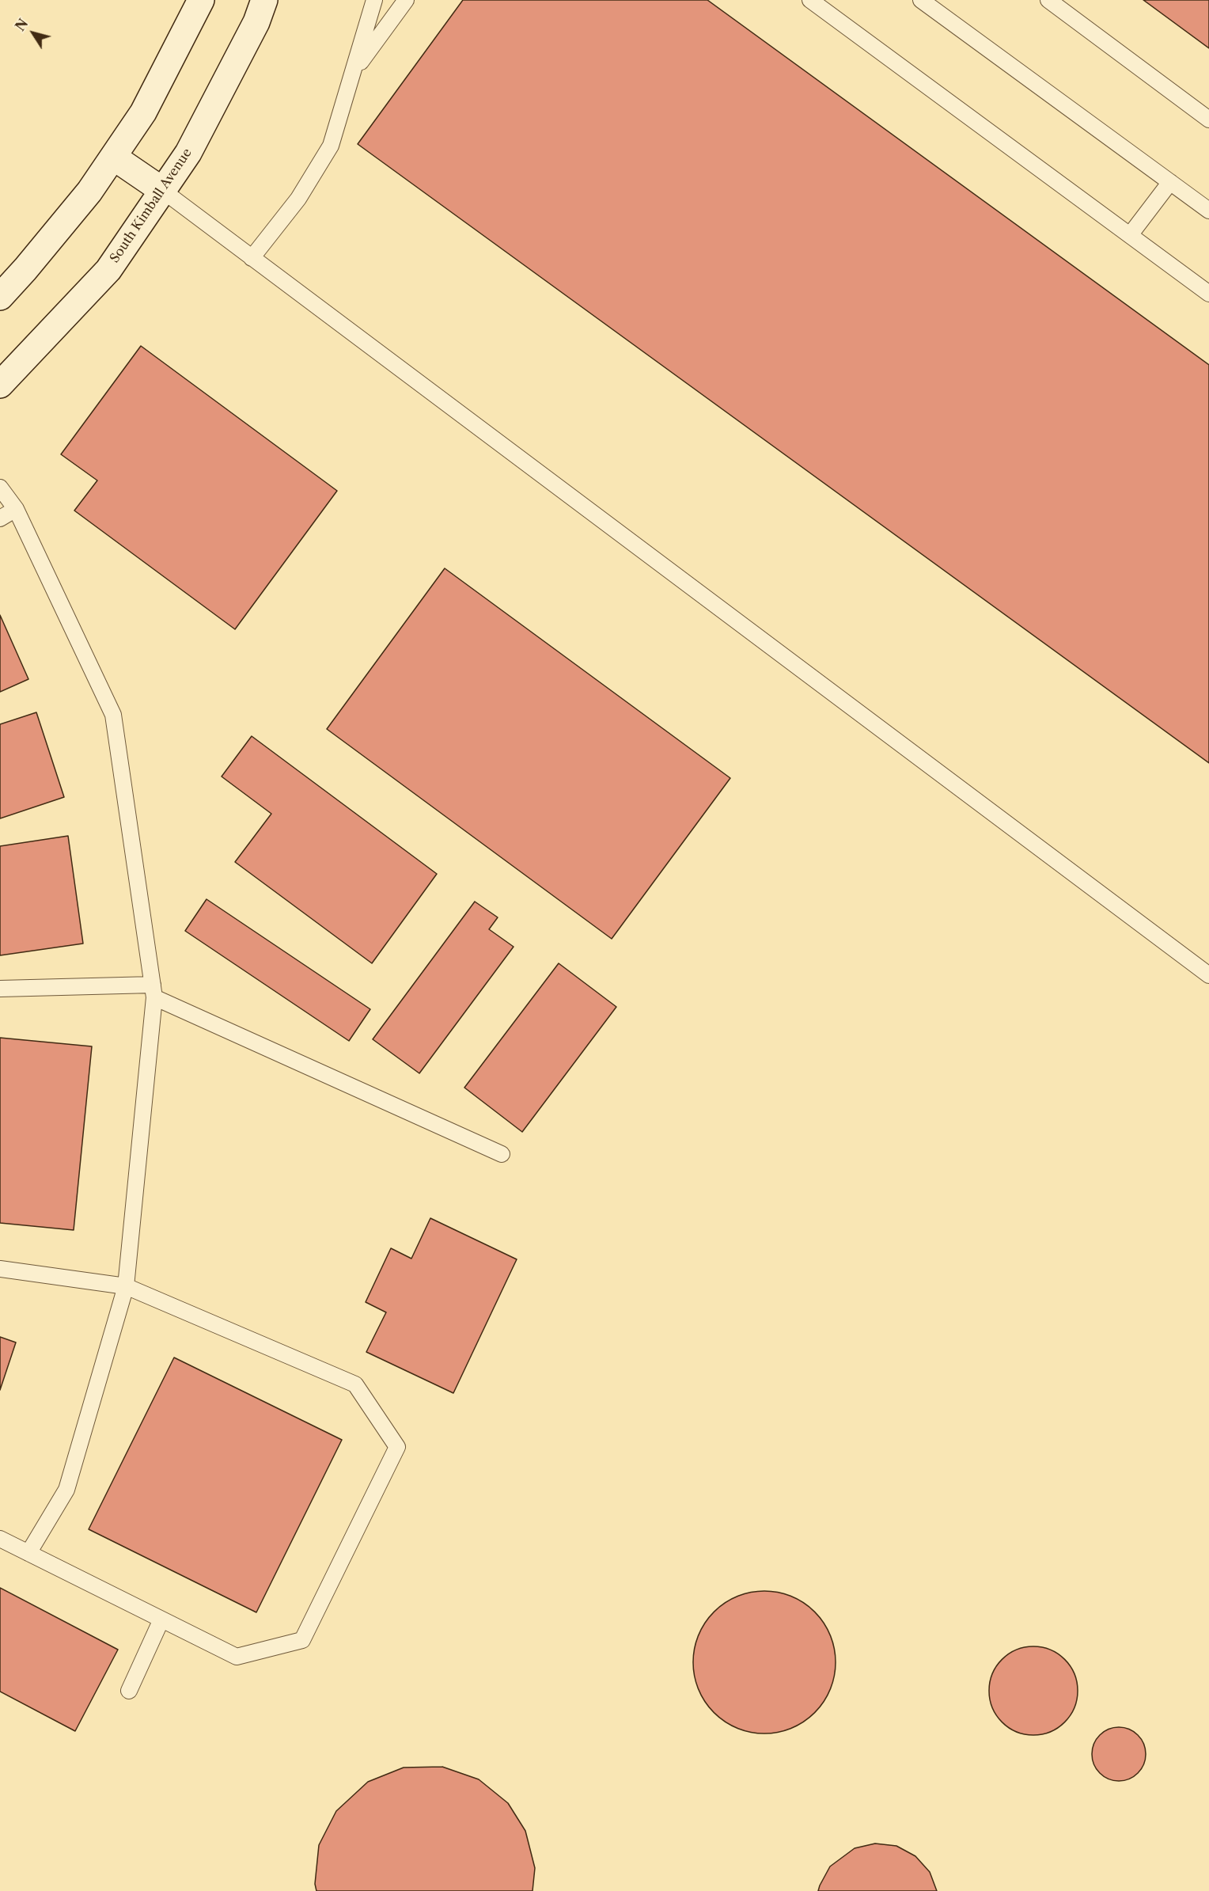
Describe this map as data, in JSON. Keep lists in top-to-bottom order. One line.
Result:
{"streets":{"main road":["South Kimball Avenue"]},"north":"top left"}
